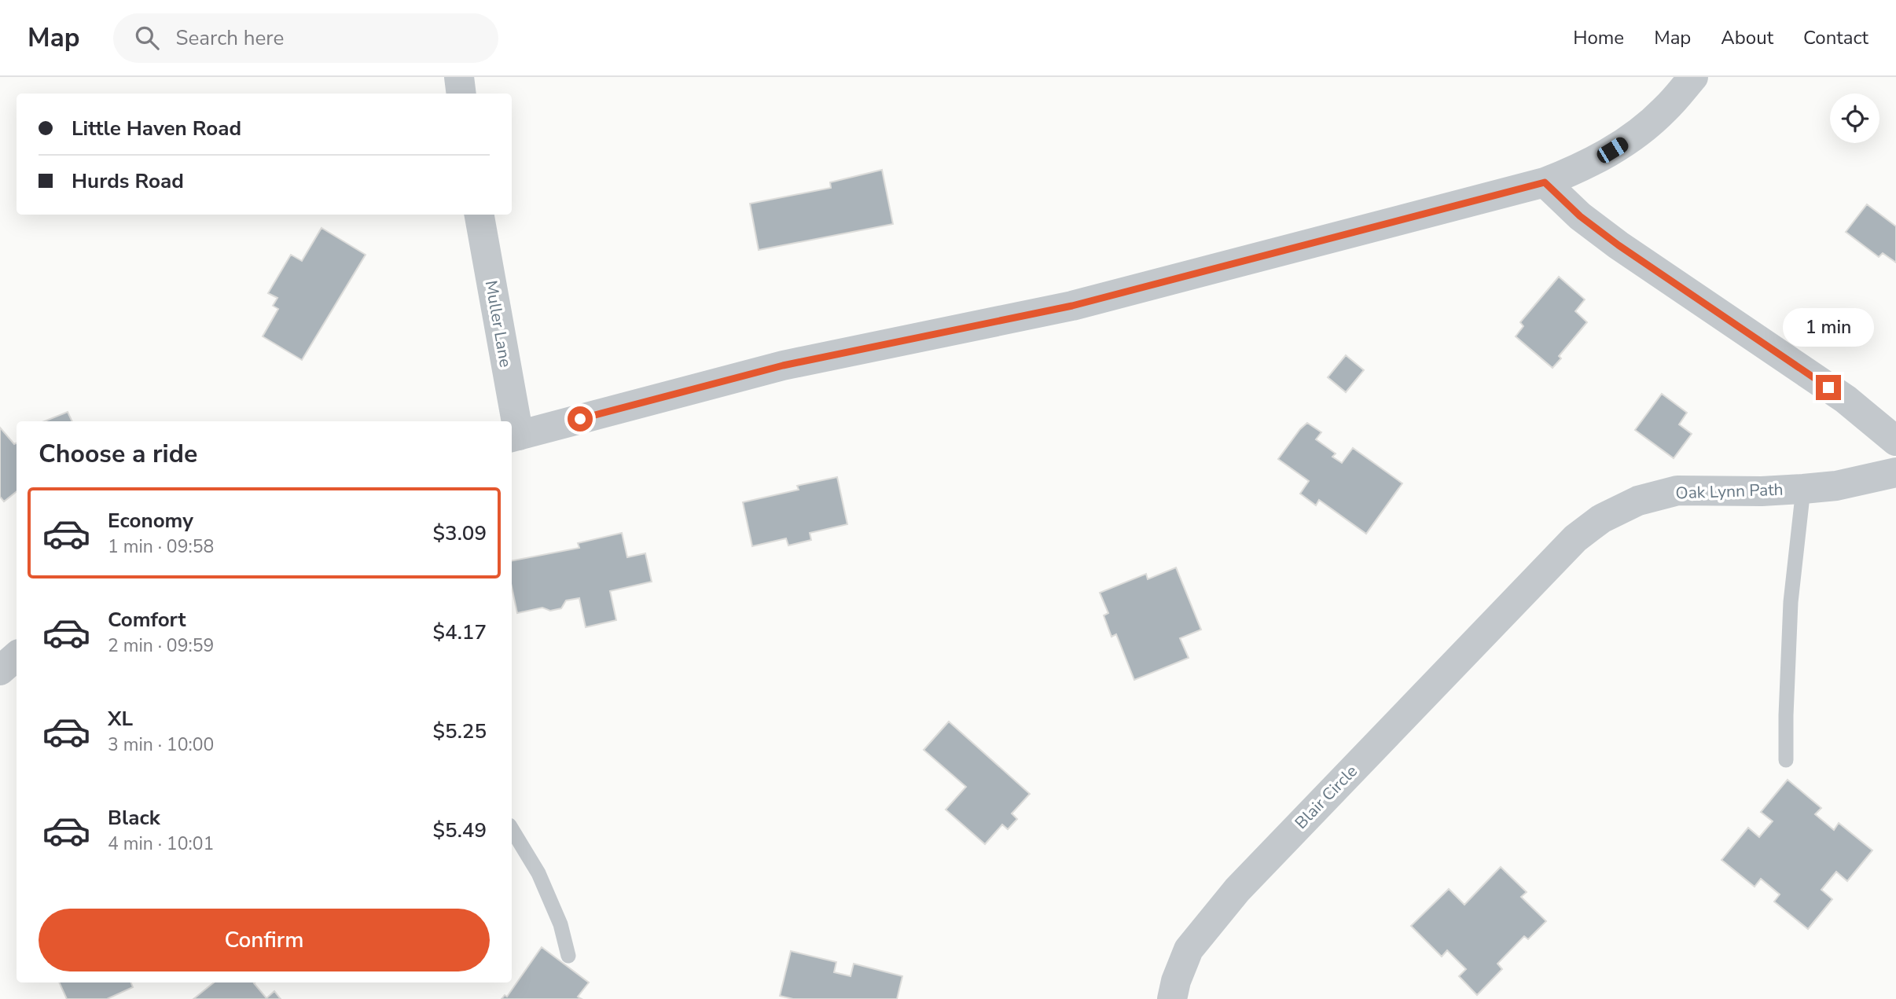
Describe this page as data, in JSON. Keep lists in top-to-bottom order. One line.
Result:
{"streets":{"street":["Muller Lane","Oak Lynn Path","Blair Circle"]},"crossings":[["Oak Lynn Path","Blair Circle"]],"page":{"header":"Map","search":"Search here","nav":["Home","Map","About","Contact"],"banner":["Little Haven Road","Hurds Road"],"bubble":"1 min","heading":"Choose a ride","list":[{"name":"Economy","note":"1 min · 09:58","value":"$3.09"},{"name":"Comfort","note":"2 min · 09:59","value":"$4.17"},{"name":"XL","note":"3 min · 10:00","value":"$5.25"},{"name":"Black","note":"4 min · 10:01","value":"$5.49"}],"buttons":"Confirm"}}
